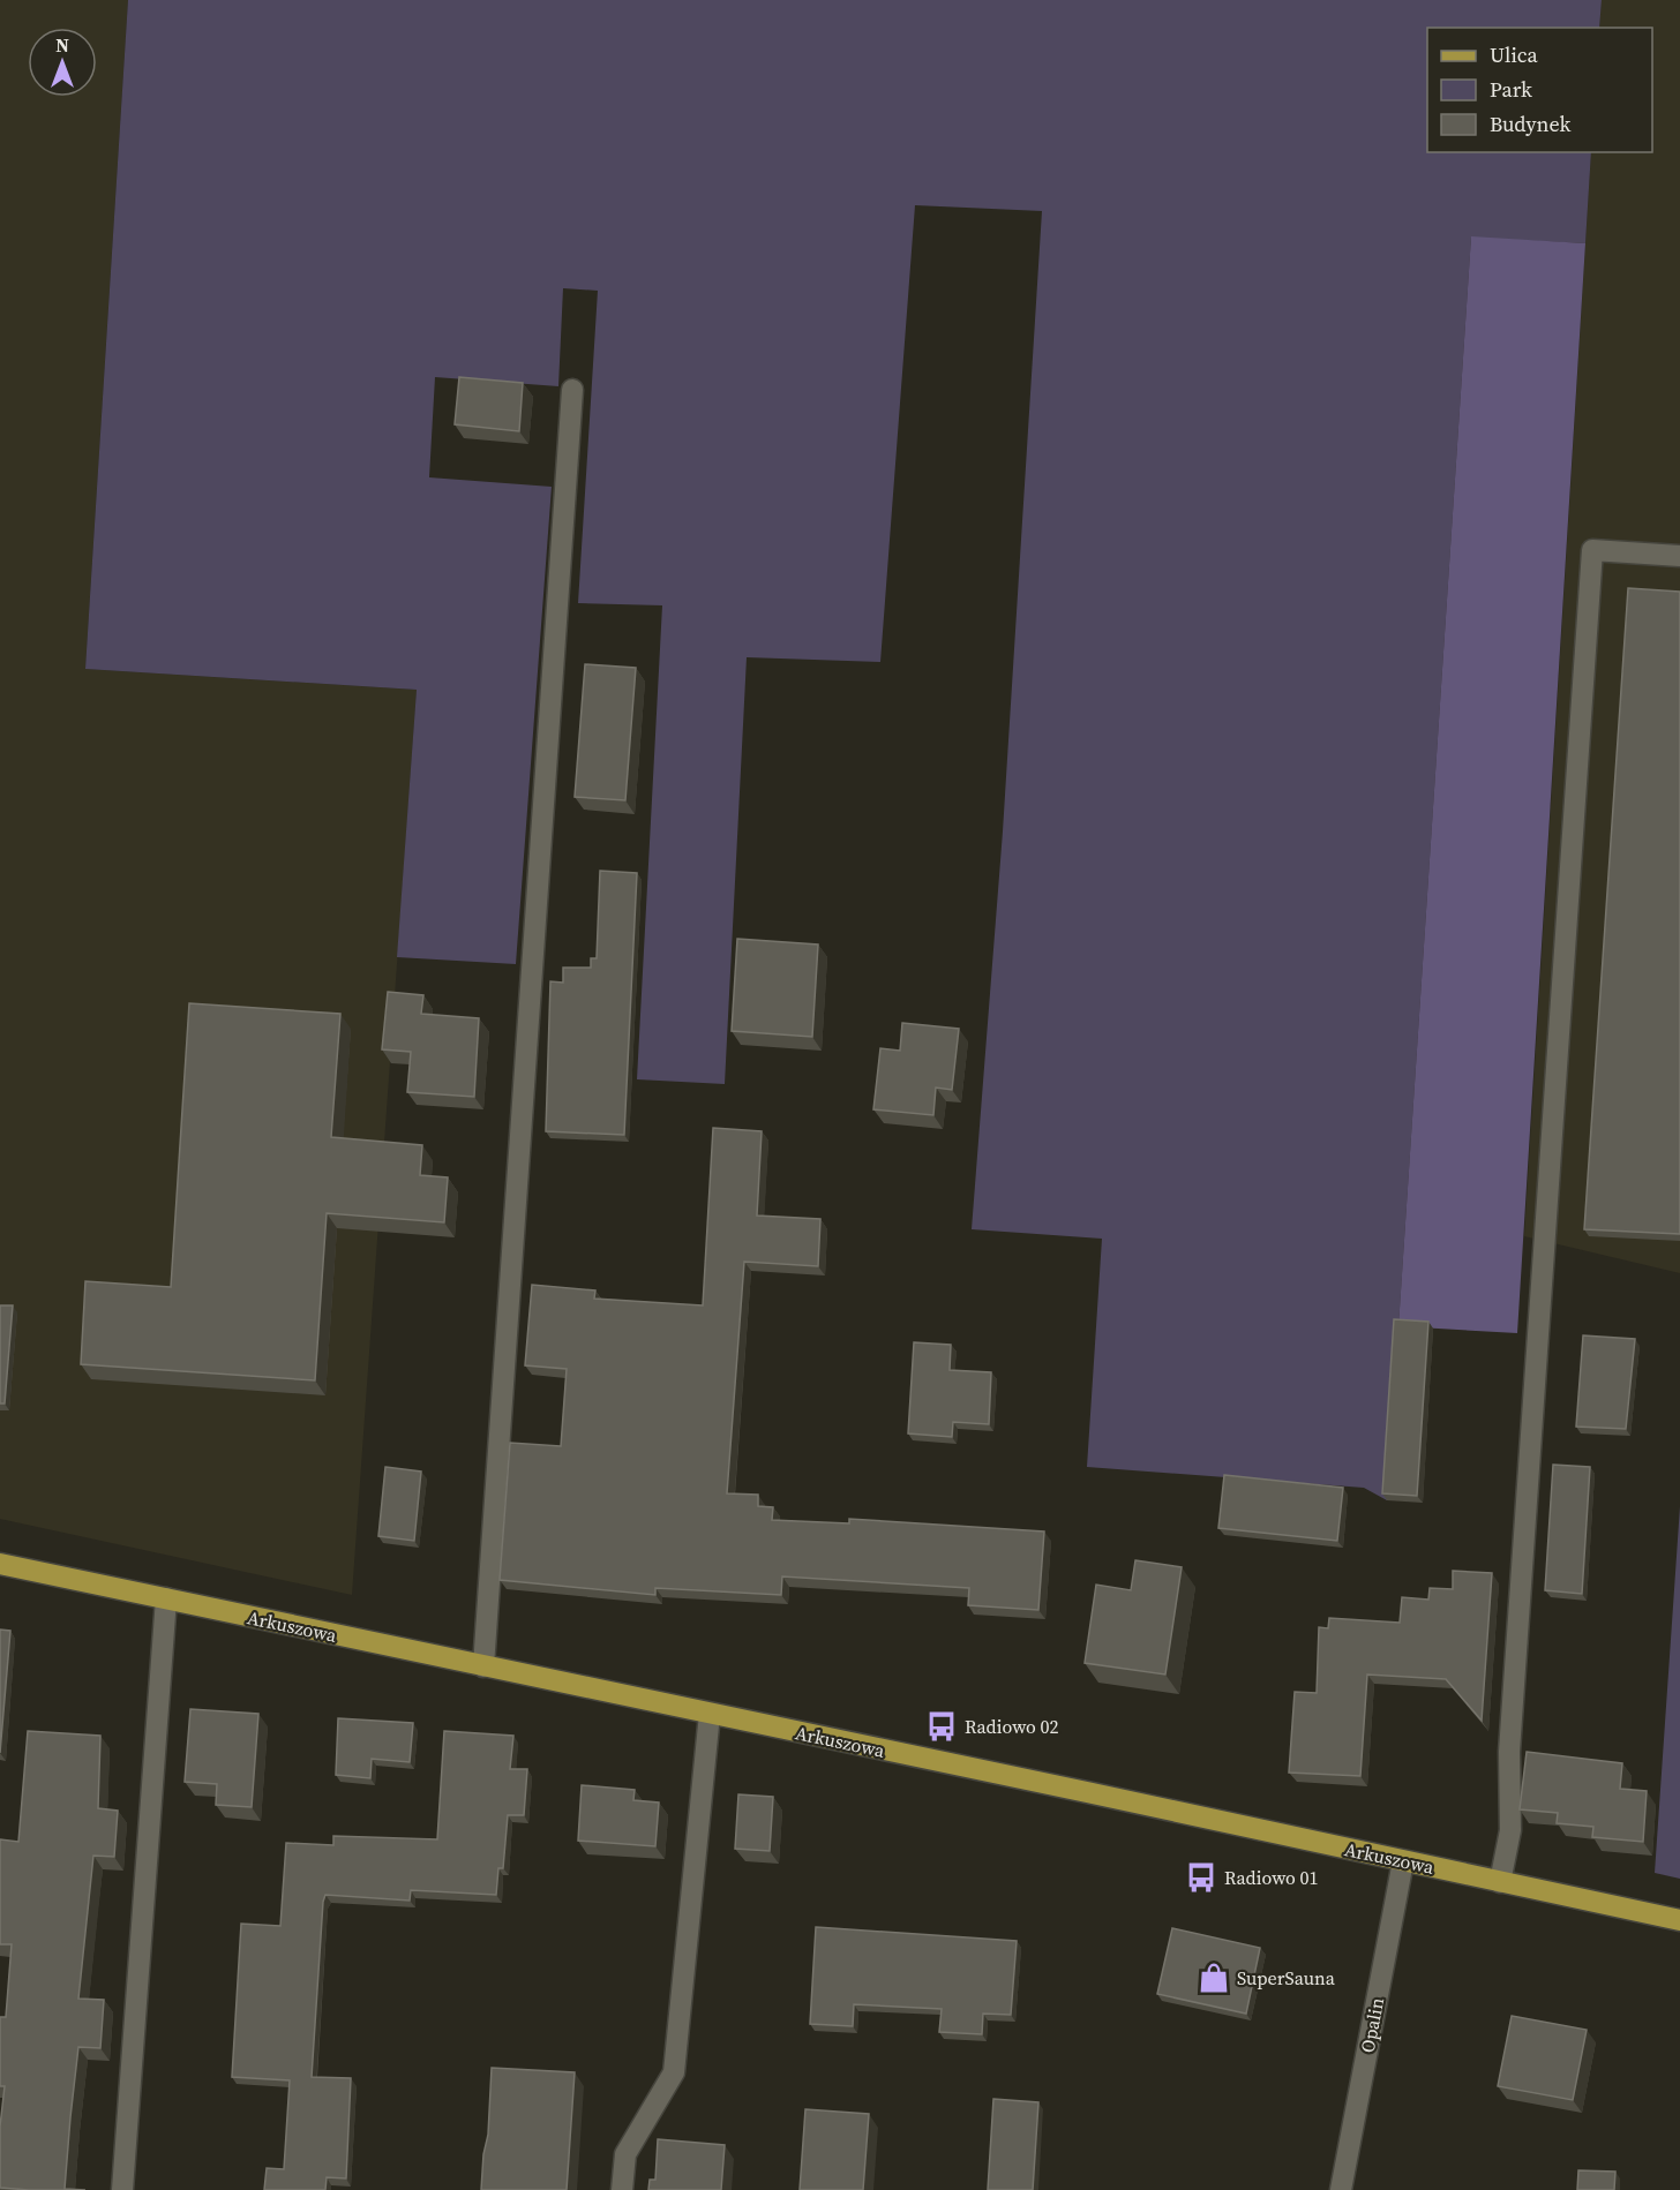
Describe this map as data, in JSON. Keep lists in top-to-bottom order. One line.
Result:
{"streets":{"main road":["Arkuszowa"],"street":["Opalin"]},"crossings":[["Arkuszowa","Opalin"]],"places":{"bus stop":["Radiowo 02","Radiowo 01"],"shop":["SuperSauna"]},"legend":["Ulica","Park","Budynek"],"north":"top"}
